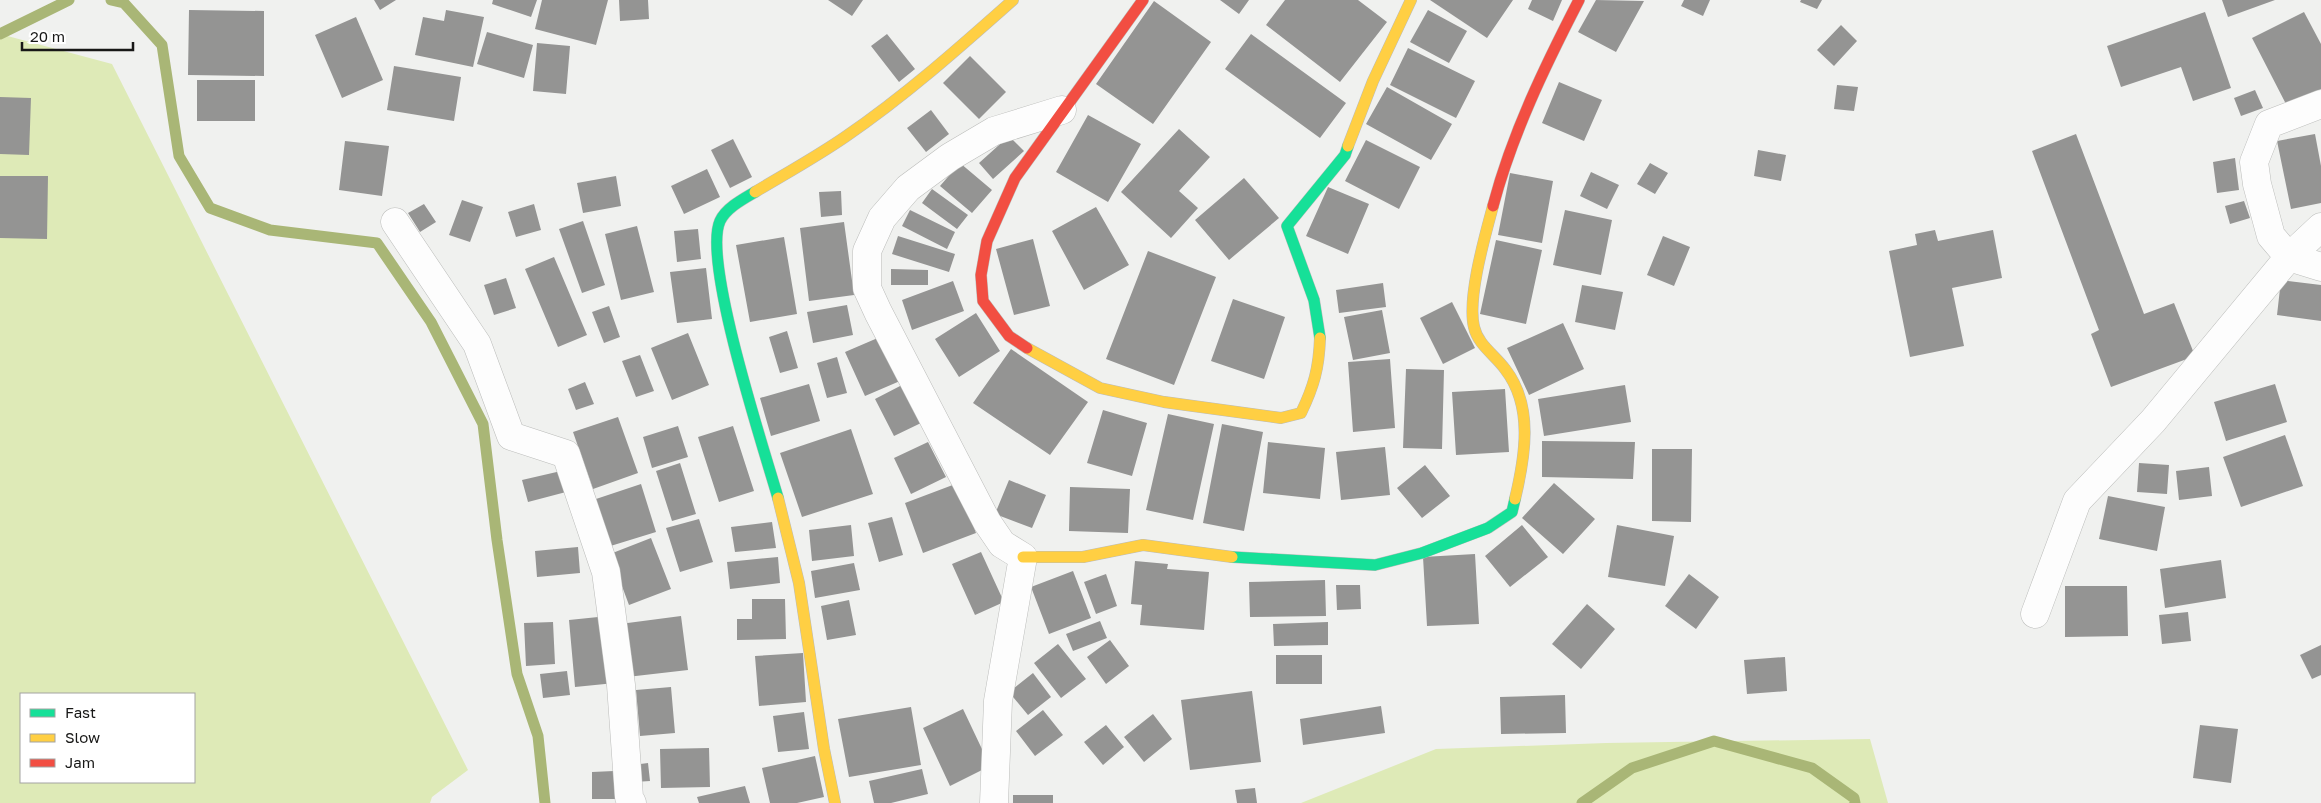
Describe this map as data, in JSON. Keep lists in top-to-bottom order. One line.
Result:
{"legend":["Fast","Slow","Jam"],"scale_bar":"20 m"}
